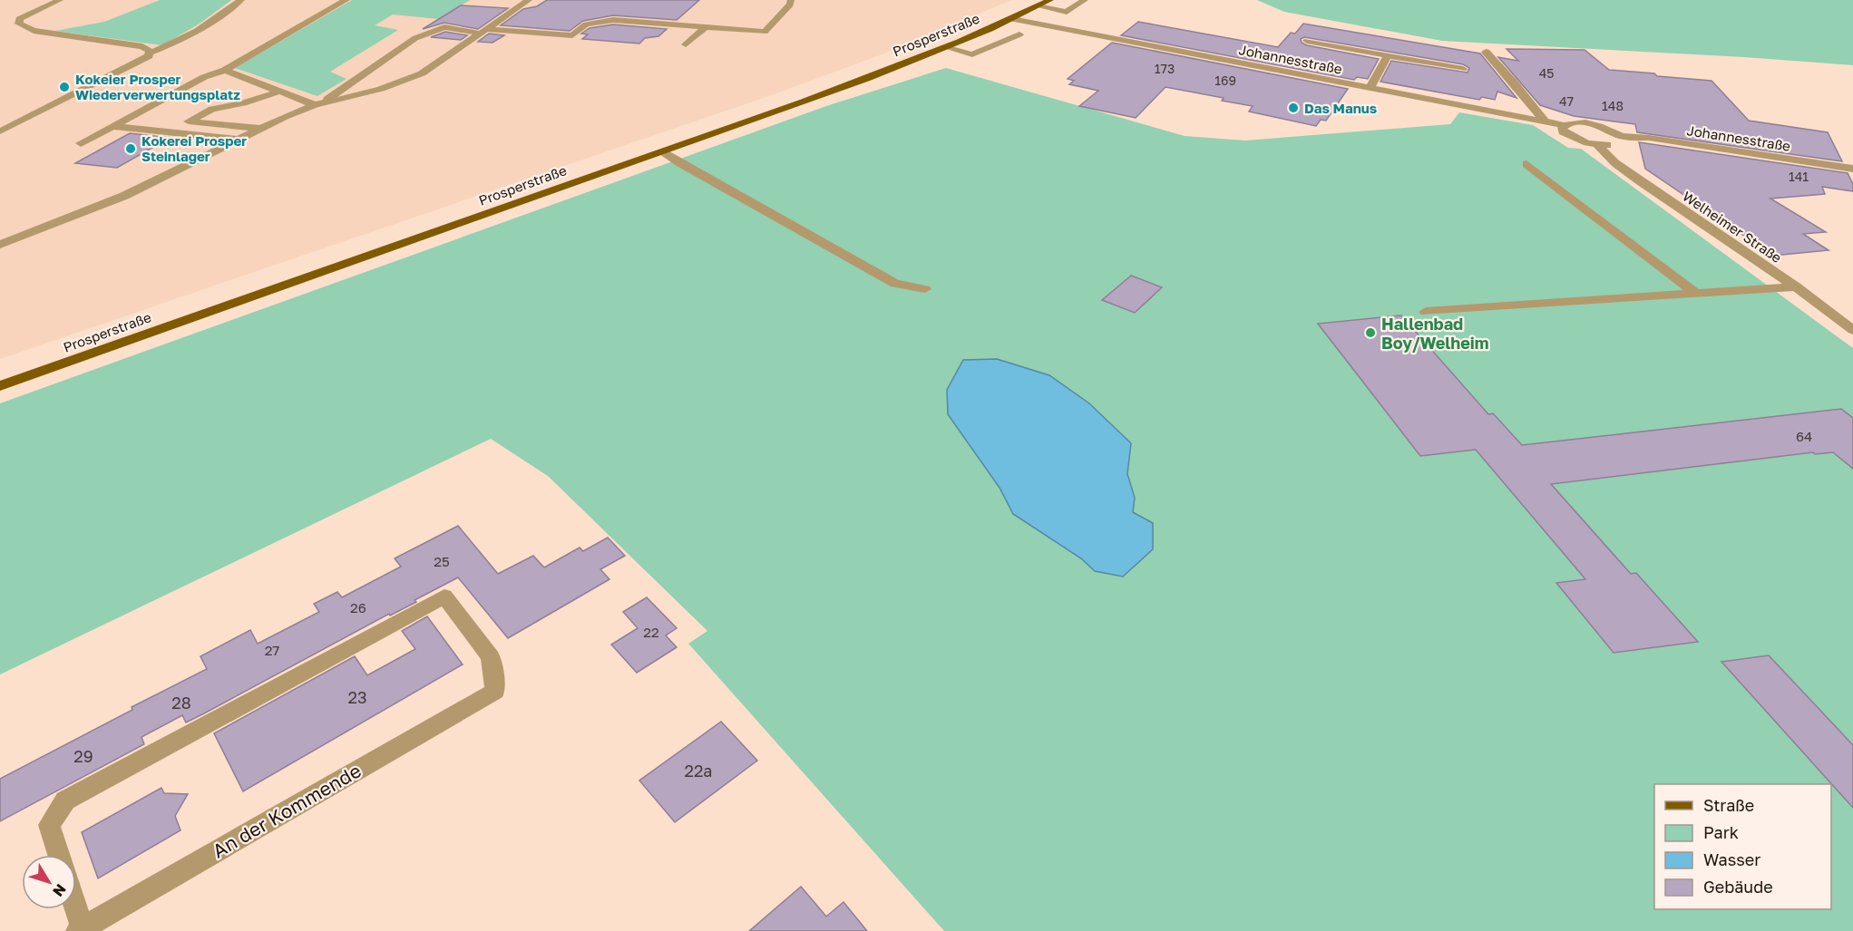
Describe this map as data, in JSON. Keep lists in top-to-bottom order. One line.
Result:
{"streets":{"main road":["Prosperstraße"],"street":["Johannesstraße","Welheimer Straße","An der Kommende"]},"crossings":[["Prosperstraße","Johannesstraße"],["Johannesstraße","Welheimer Straße"]],"places":["Kokeier Prosper Wiederverwertungsplatz","Das Manus","Kokerei Prosper Steinlager","Hallenbad Boy/Welheim"],"house_numbers":["173","45","169","47","148","141","64","25","26","22","27","23","28","29","22a"],"legend":["Straße","Park","Wasser","Gebäude"],"north":"bottom right"}
